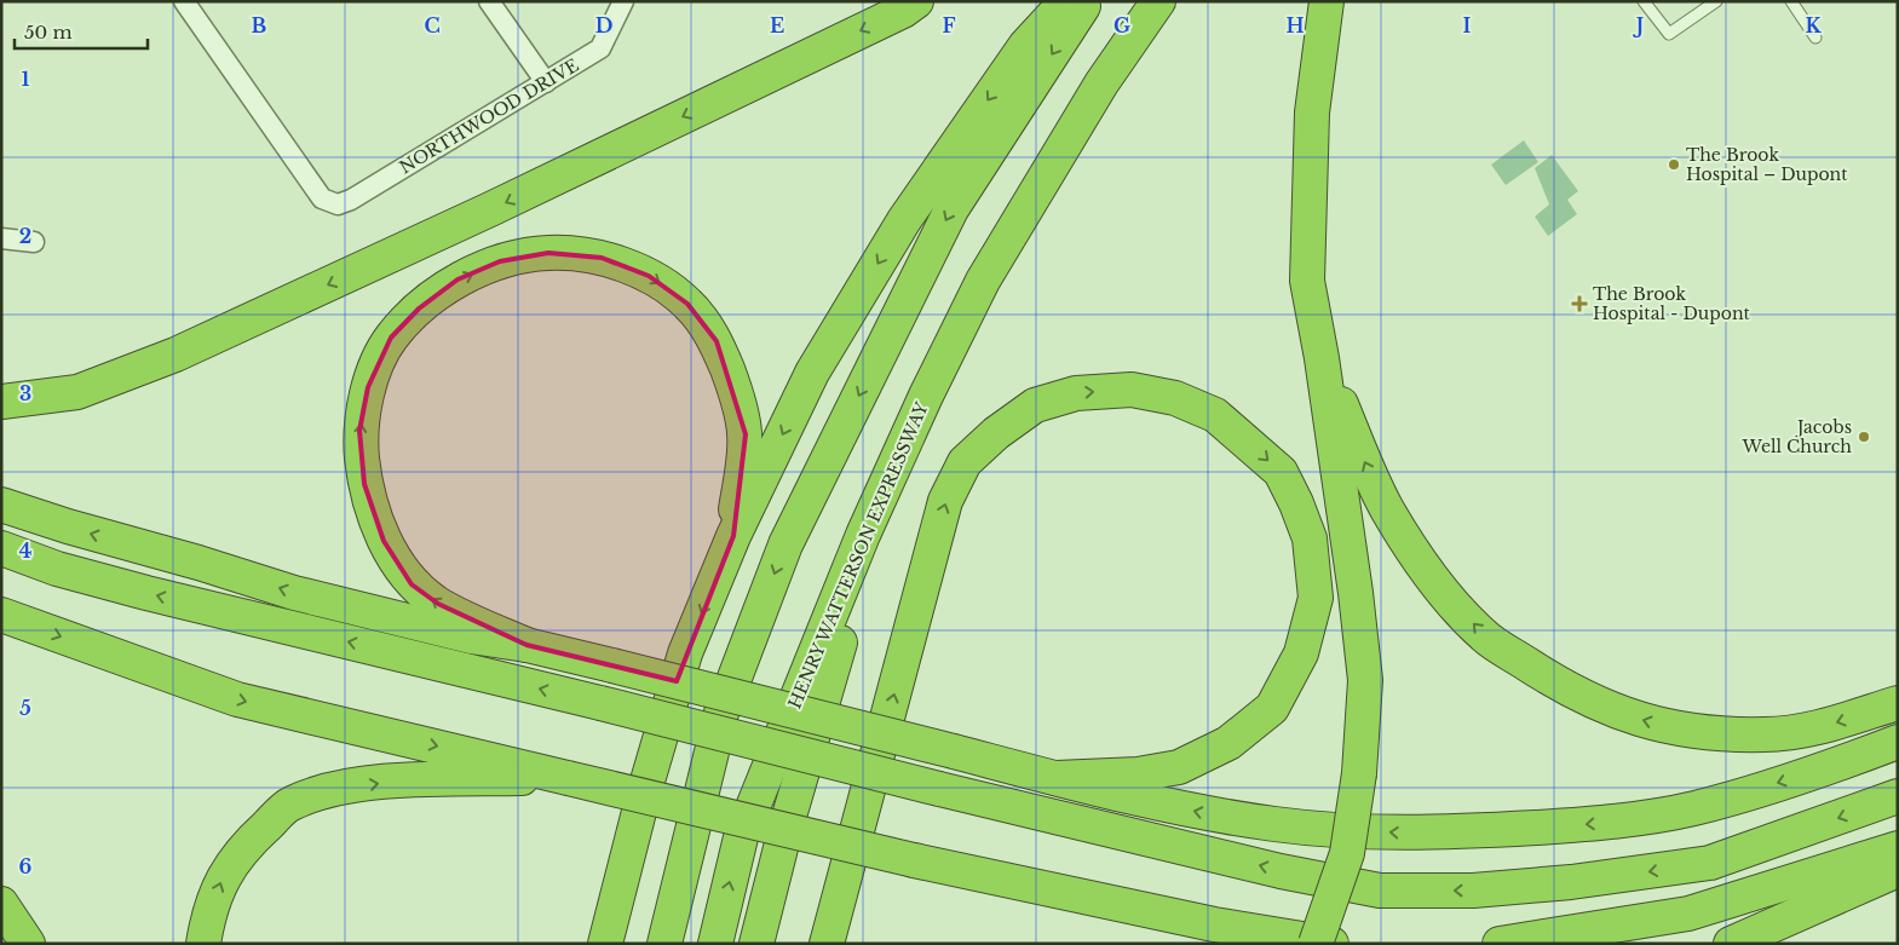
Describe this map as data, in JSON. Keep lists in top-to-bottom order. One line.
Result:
{"streets":{"highway":["HENRY WATTERSON EXPRESSWAY"],"street":["NORTHWOOD DRIVE"]},"places":{"other":["The Brook Hospital – Dupont","Jacobs Well Church"],"health":["The Brook Hospital - Dupont"]},"scale_bar":"50 m","grid":{"columns":["B","C","D","E","F","G","H","I","J","K"],"rows":["1","2","3","4","5","6"]}}
